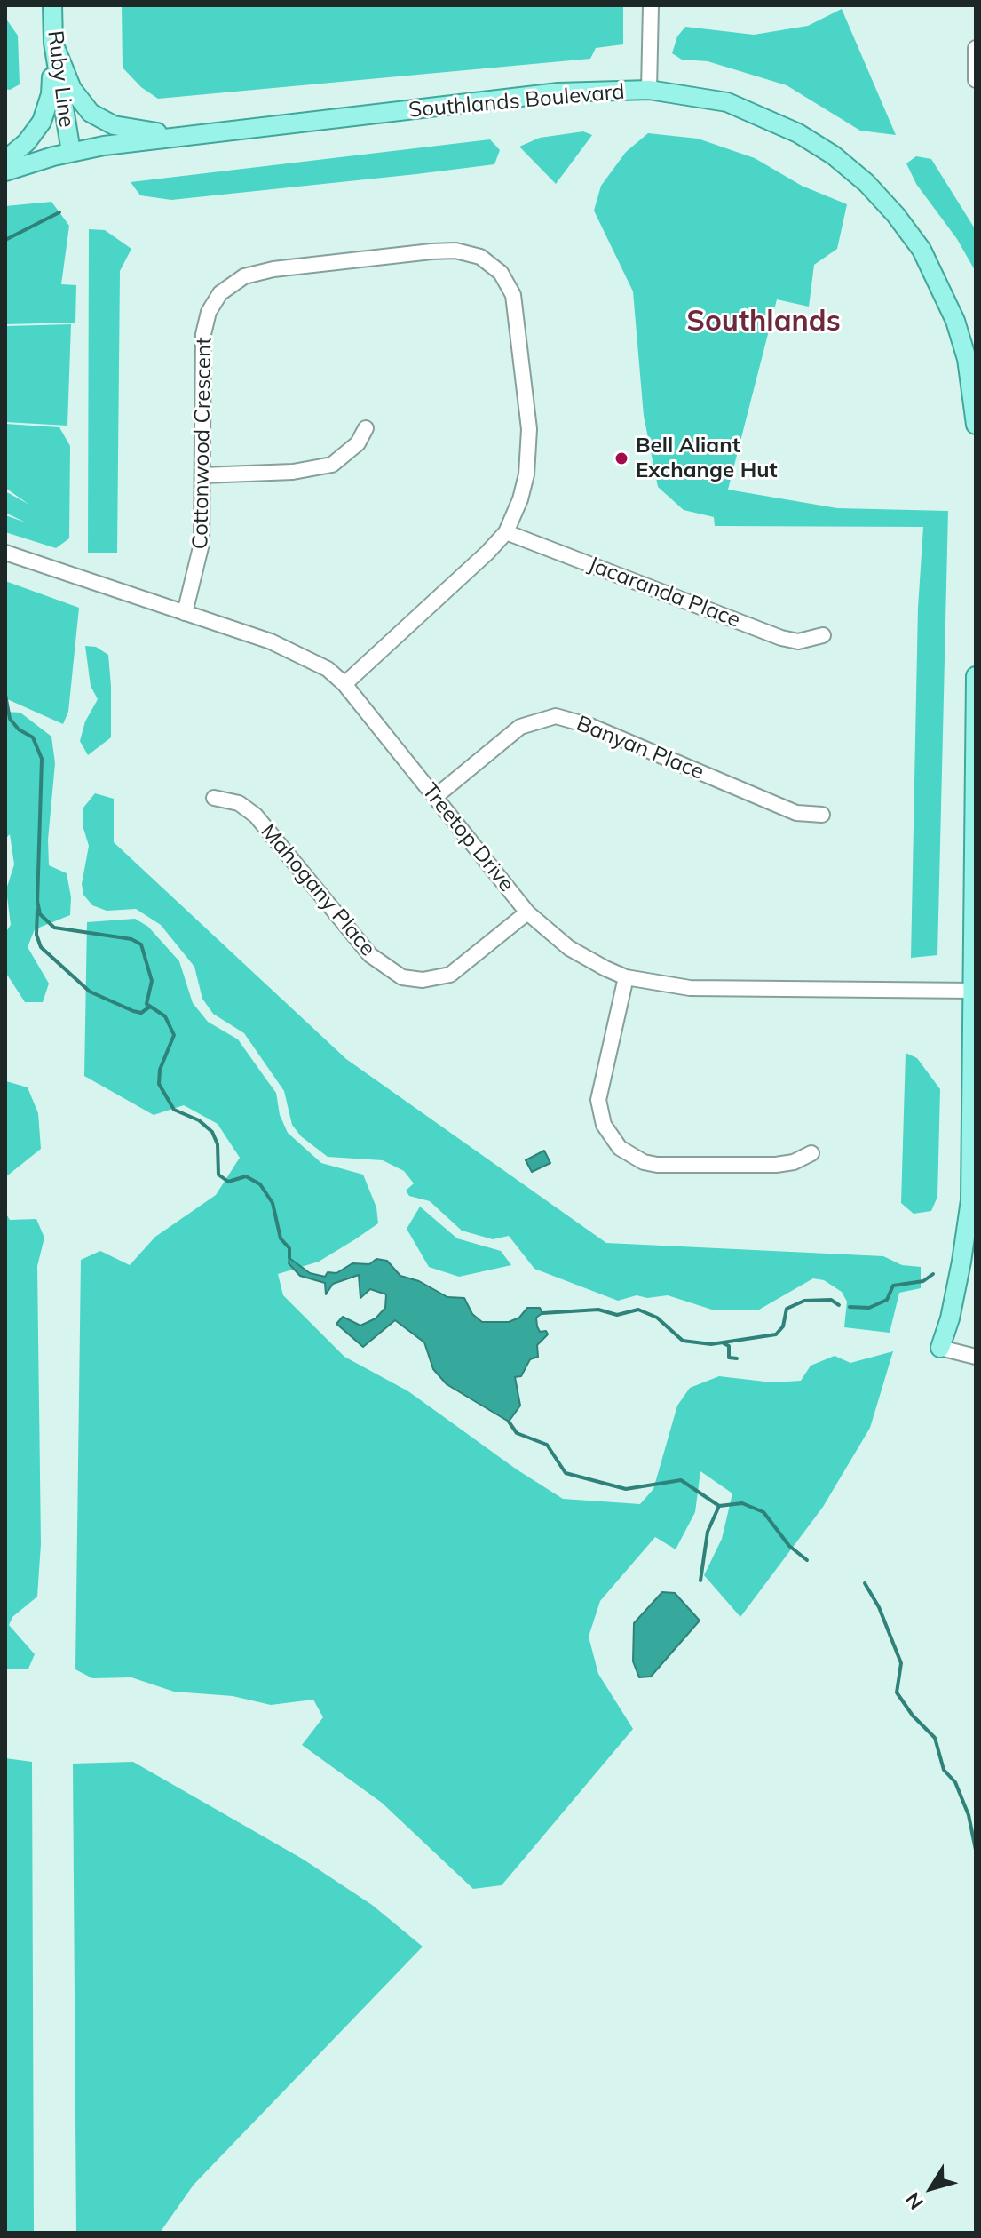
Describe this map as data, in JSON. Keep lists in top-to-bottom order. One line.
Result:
{"streets":{"main road":["Ruby Line","Southlands Boulevard"],"street":["Cottonwood Crescent","Jacaranda Place","Banyan Place","Treetop Drive","Mahogany Place"]},"crossings":[["Ruby Line","Southlands Boulevard"],["Cottonwood Crescent","Jacaranda Place"],["Cottonwood Crescent","Treetop Drive"],["Banyan Place","Treetop Drive"],["Treetop Drive","Mahogany Place"]],"districts":["Southlands"],"places":["Bell Aliant Exchange Hut"],"north":"bottom left"}
